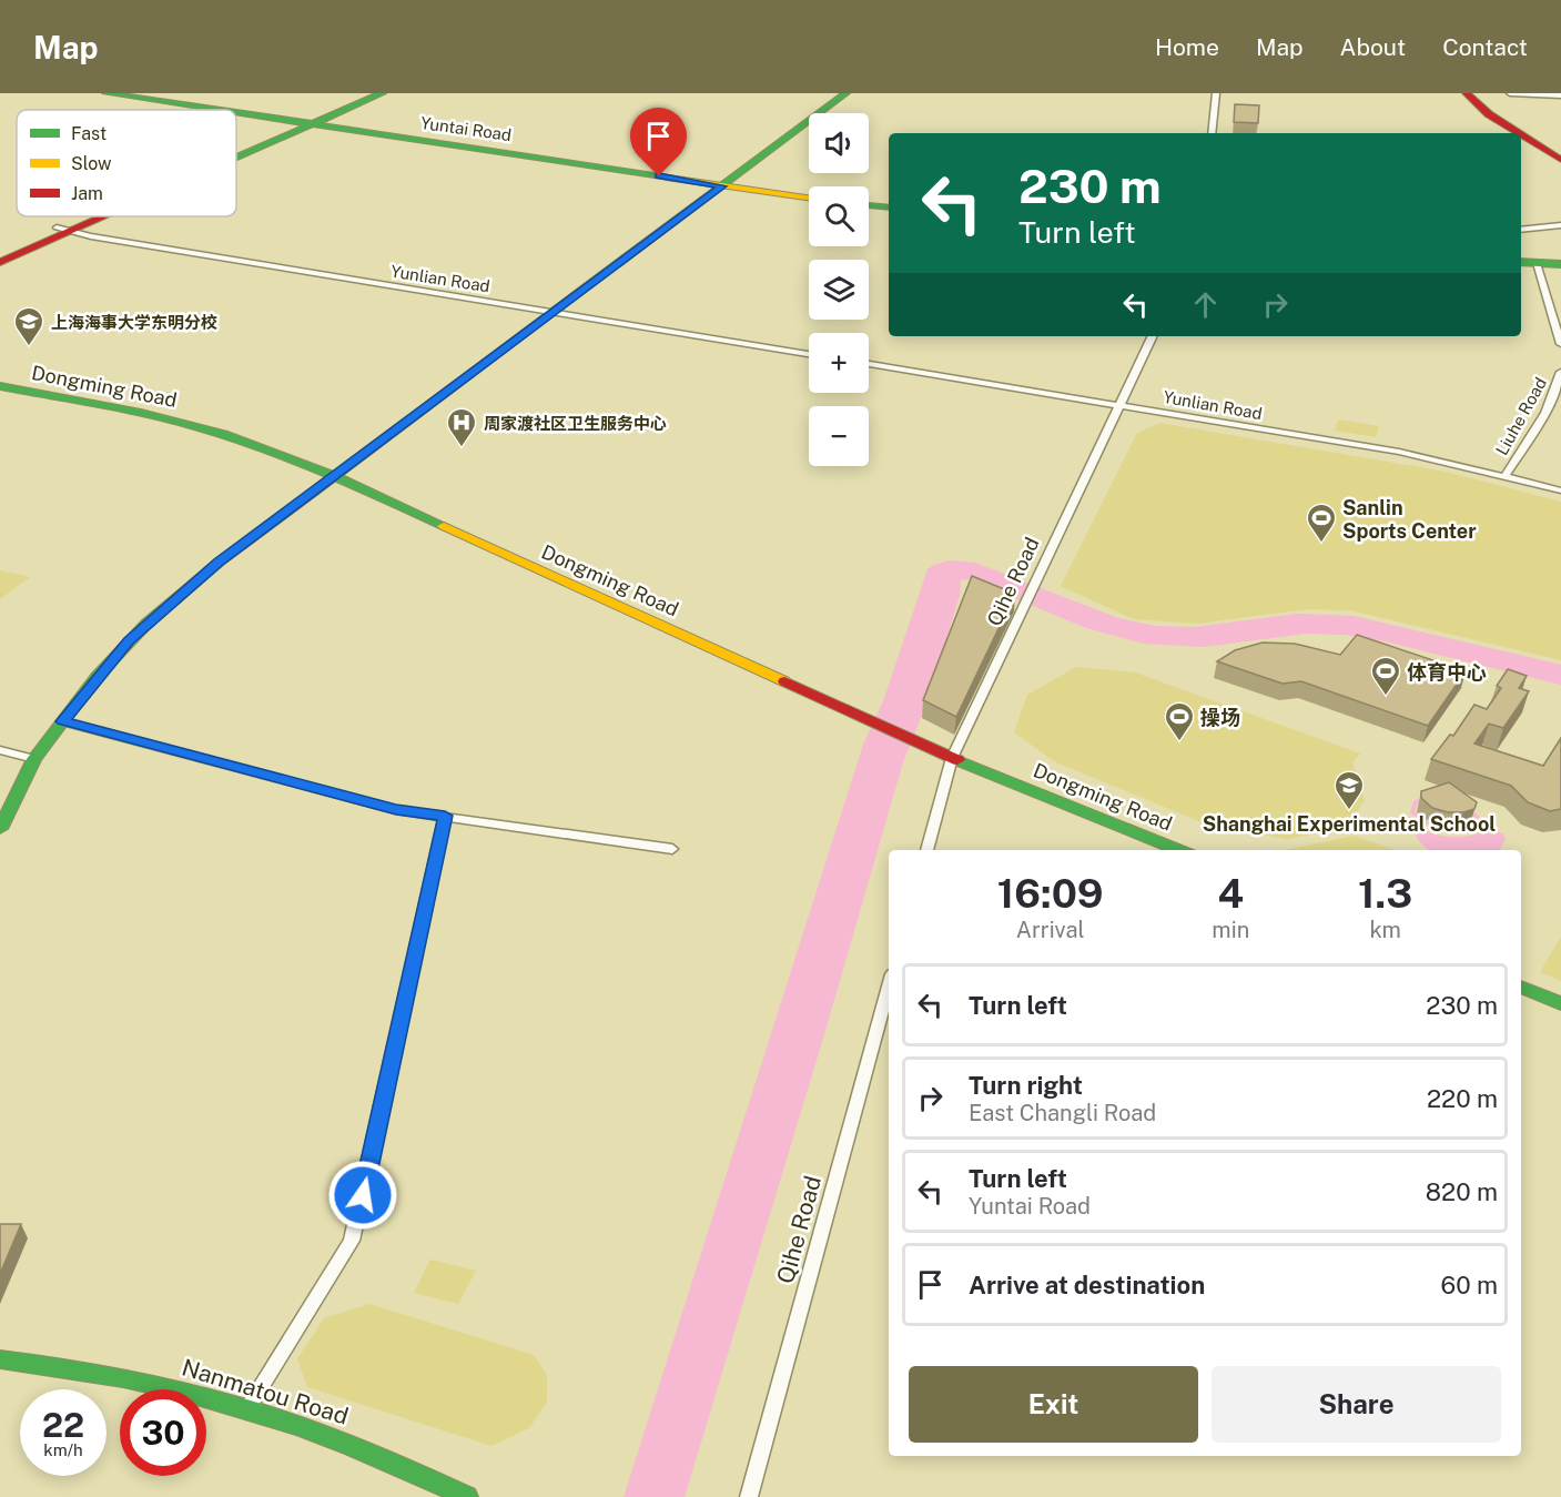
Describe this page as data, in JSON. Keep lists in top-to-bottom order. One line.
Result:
{"streets":{"street":["Yuntai Road","Yunlian Road","Dongming Road","Liuhe Road","Qihe Road","Nanmatou Road"]},"crossings":[["Yunlian Road","Liuhe Road"],["Yunlian Road","Qihe Road"],["Dongming Road","Qihe Road"]],"places":{"school or university":["上海海事大学东明分校","Shanghai Experimental School"],"hospital":["周家渡社区卫生服务中心"],"sports":["Sanlin Sports Center","体育中心","操场"]},"legend":["Fast","Slow","Jam"],"page":{"header":"Map","nav":["Home","Map","About","Contact"],"map_buttons":["+","−"],"turn":["230 m","Turn left"],"eta":["16:09","Arrival","4","min","1.3","km"],"list":[{"name":"Turn left","value":"230 m"},{"name":"Turn right","note":"East Changli Road","value":"220 m"},{"name":"Turn left","note":"Yuntai Road","value":"820 m"},{"name":"Arrive at destination","value":"60 m"}],"buttons":["Exit","Share"],"speed":"22 km/h","limit":"30"}}
